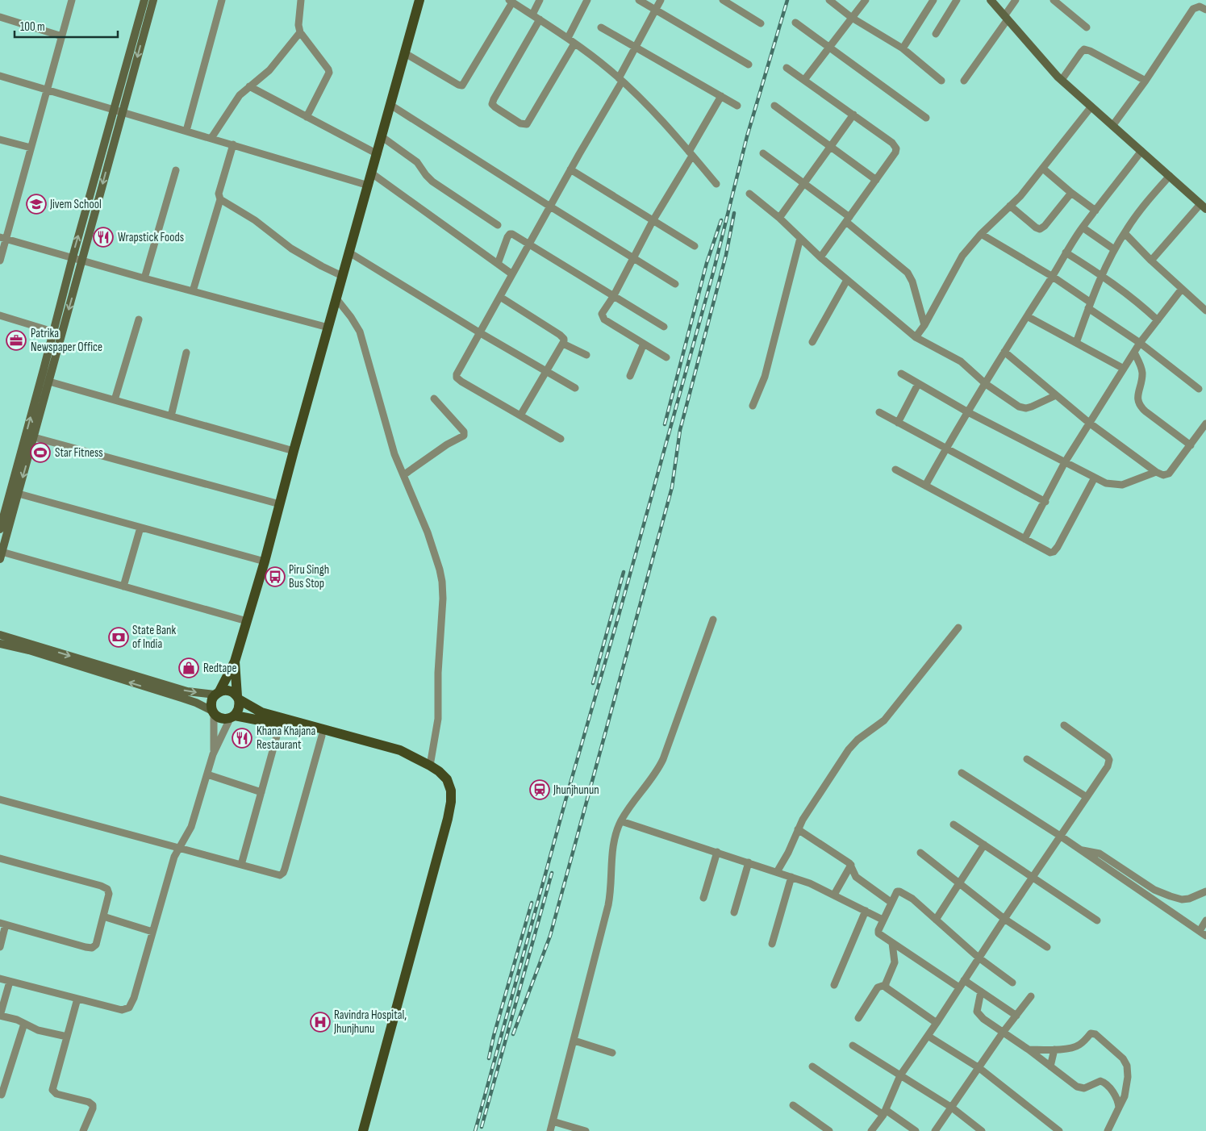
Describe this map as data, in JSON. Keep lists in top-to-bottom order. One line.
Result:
{"places":{"school or university":["Jivem School"],"restaurant":["Wrapstick Foods","Khana Khajana Restaurant"],"office":["Patrika Newspaper Office"],"sports":["Star Fitness"],"bus stop":["Piru Singh Bus Stop"],"bank":["State Bank of India"],"shop":["Redtape"],"station":["Jhunjhunun"],"hospital":["Ravindra Hospital, Jhunjhunu"]},"scale_bar":"100 m"}
